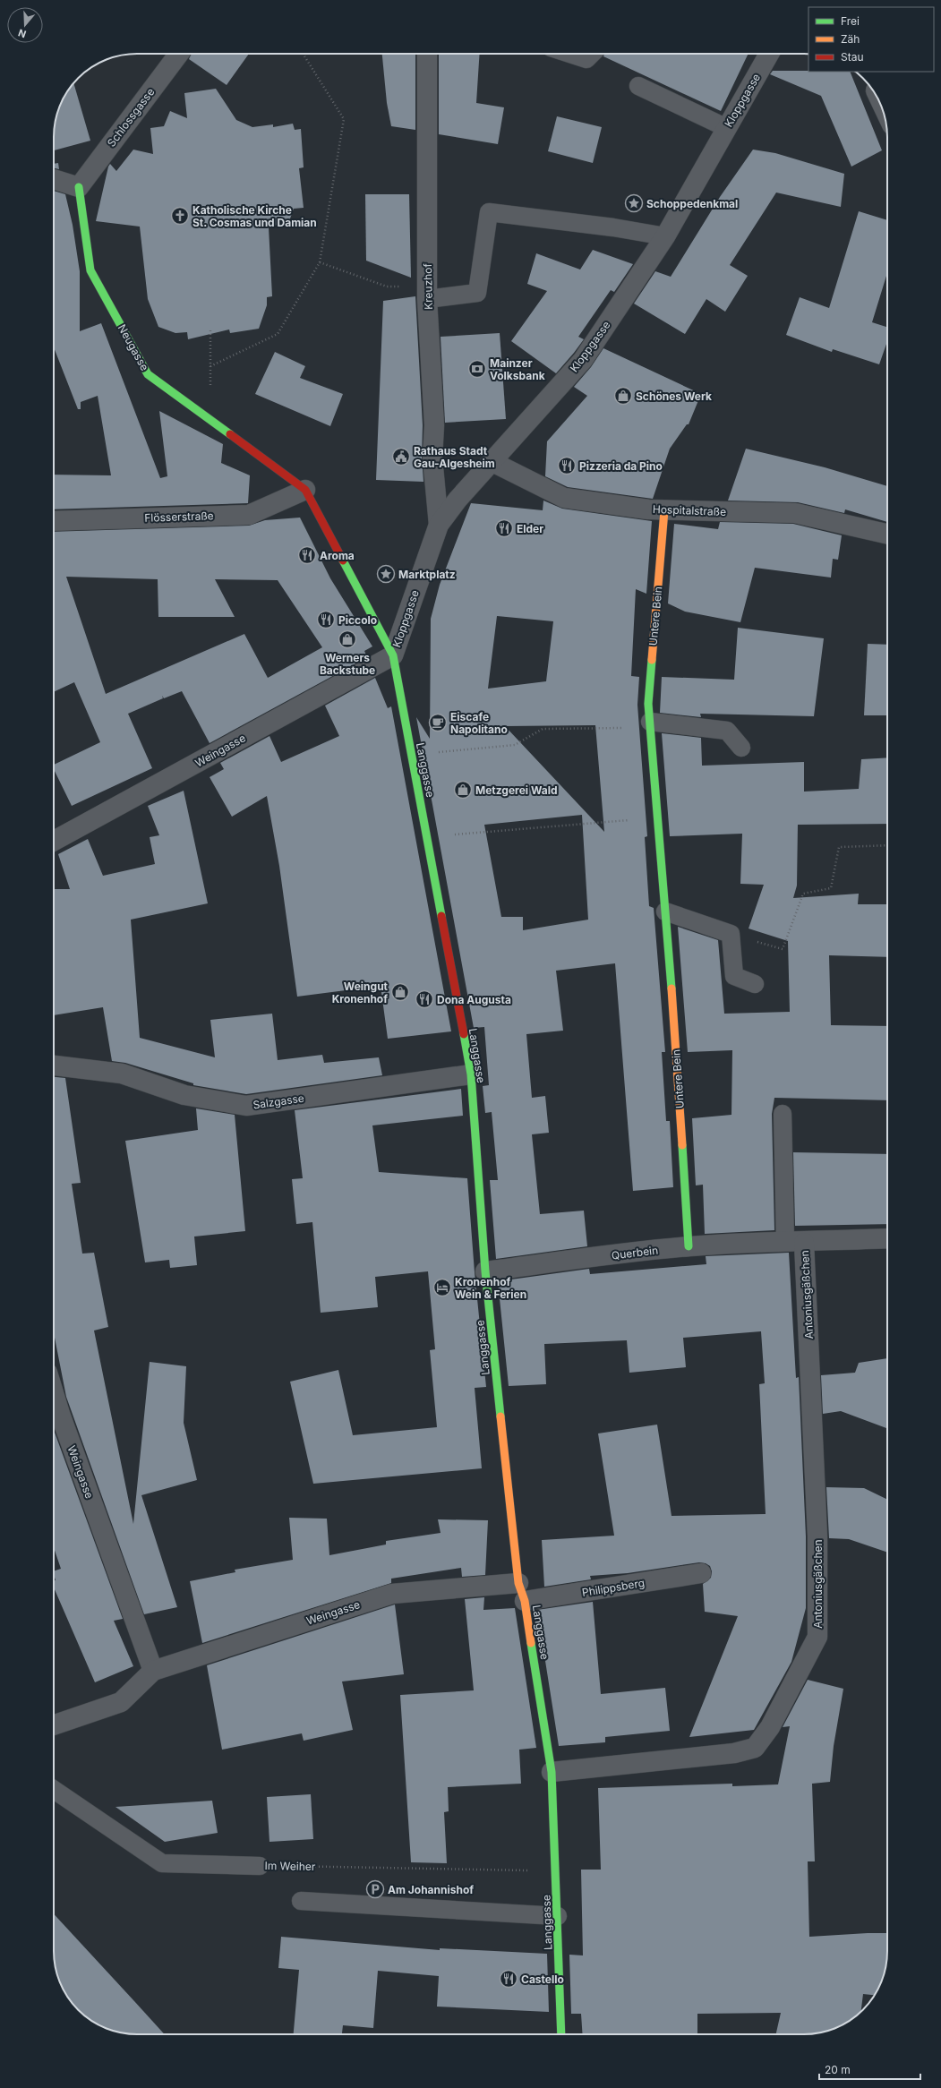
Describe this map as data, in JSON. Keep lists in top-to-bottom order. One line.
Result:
{"streets":{"street":["Kloppgasse","Schlossgasse","Kreuzhof","Neugasse","Hospitalstraße","Flösserstraße","Untere Bein","Weingasse","Langgasse","Salzgasse","Querbein","Antoniusgäßchen","Philippsberg"],"lane":["Im Weiher"]},"crossings":[["Kloppgasse","Kreuzhof"],["Kloppgasse","Hospitalstraße"],["Kloppgasse","Weingasse"],["Kloppgasse","Langgasse"],["Schlossgasse","Neugasse"],["Neugasse","Flösserstraße"],["Hospitalstraße","Untere Bein"],["Untere Bein","Querbein"],["Weingasse","Langgasse"],["Weingasse","Philippsberg"],["Langgasse","Salzgasse"],["Langgasse","Querbein"],["Langgasse","Antoniusgäßchen"],["Langgasse","Philippsberg"],["Langgasse","Im Weiher"],["Querbein","Antoniusgäßchen"]],"places":{"place":["Schoppedenkmal","Marktplatz"],"church":["Katholische Kirche St. Cosmas und Damian"],"bank":["Mainzer Volksbank"],"shop":["Schönes Werk","Werners Backstube","Metzgerei Wald","Weingut Kronenhof"],"public building":["Rathaus Stadt Gau-Algesheim"],"restaurant":["Pizzeria da Pino","Elder","Aroma","Piccolo","Dona Augusta","Castello"],"cafe":["Eiscafe Napolitano"],"hotel":["Kronenhof Wein & Ferien"],"parking":["Am Johannishof"]},"legend":["Frei","Zäh","Stau"],"scale_bar":"20 m","north":"bottom"}
